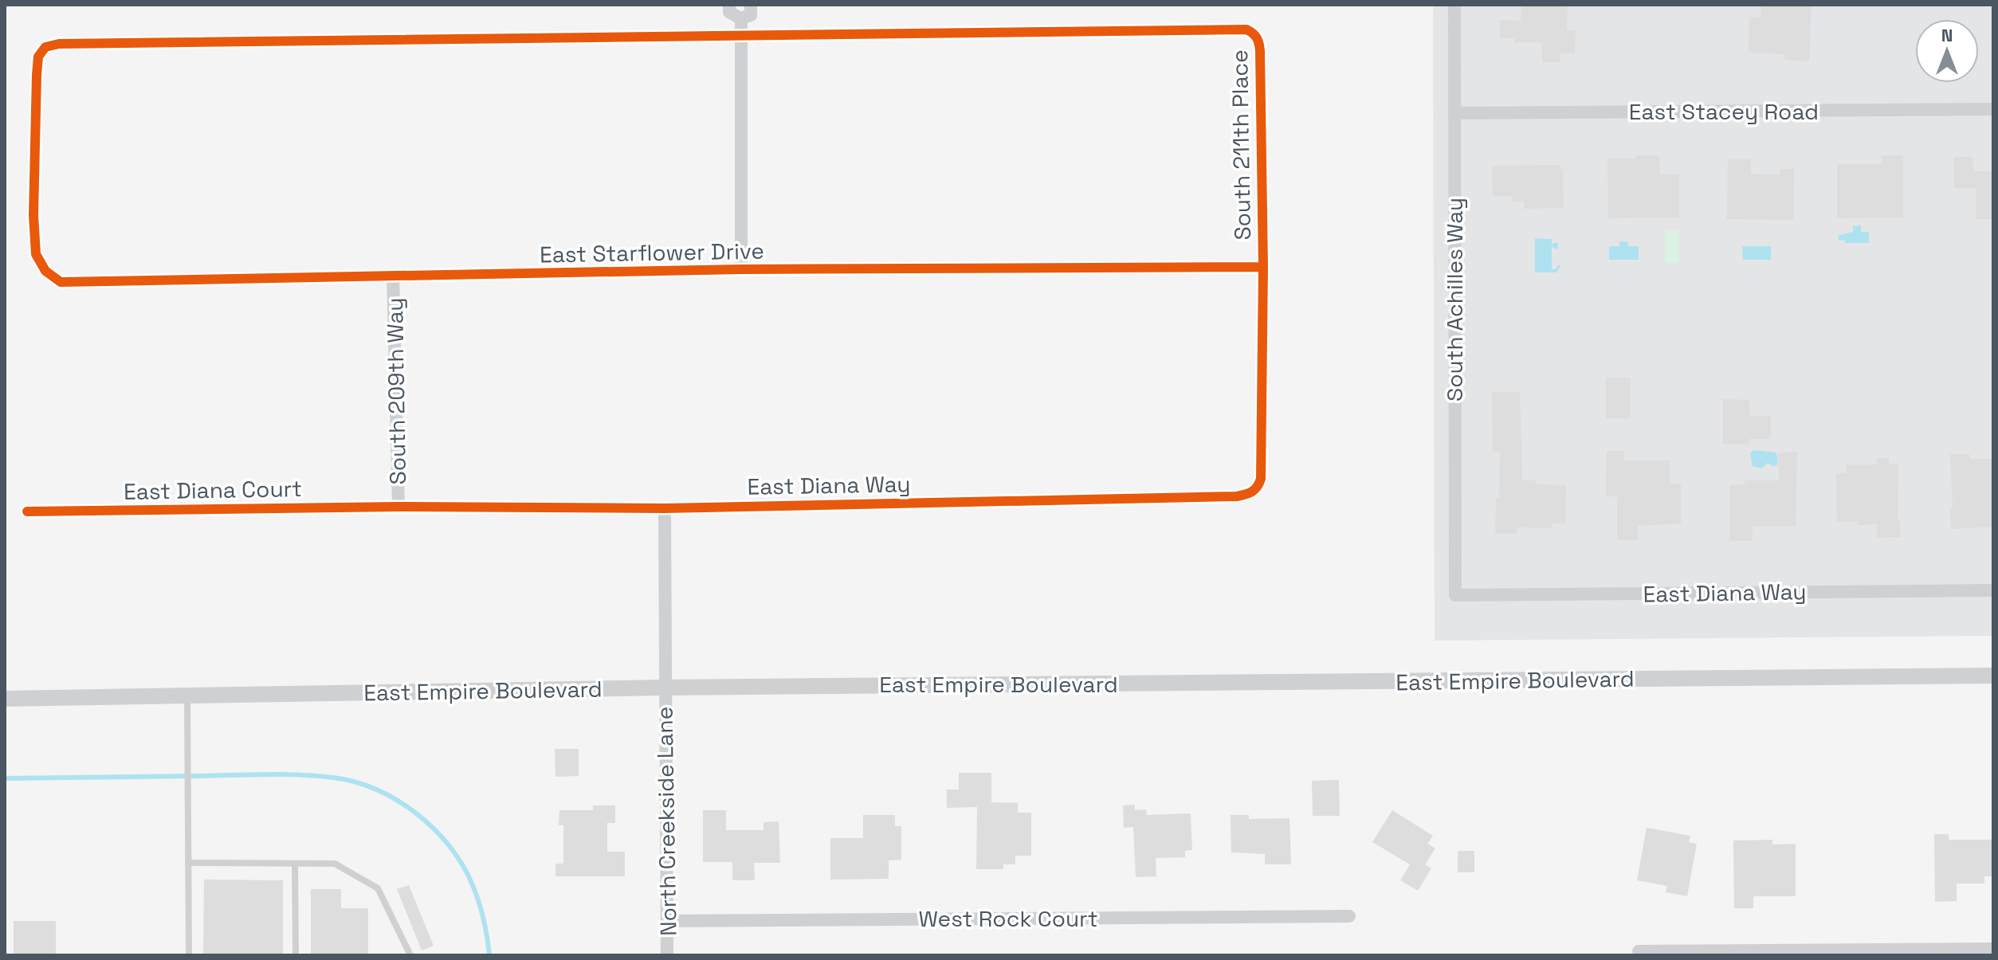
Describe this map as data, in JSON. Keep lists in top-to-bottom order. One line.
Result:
{"streets":{"street":["East Stacey Road","South 211th Place","East Starflower Drive","South Achilles Way","South 209th Way","East Diana Way","East Diana Court","East Empire Boulevard","North Creekside Lane","West Rock Court"]},"crossings":[["East Stacey Road","South Achilles Way"],["South 211th Place","East Starflower Drive"],["South 211th Place","East Diana Way"],["East Starflower Drive","South 209th Way"],["South Achilles Way","East Diana Way"],["South 209th Way","East Diana Way"],["South 209th Way","East Diana Court"],["East Diana Way","East Diana Court"],["East Diana Way","North Creekside Lane"],["East Empire Boulevard","North Creekside Lane"],["North Creekside Lane","West Rock Court"]],"north":"top"}
